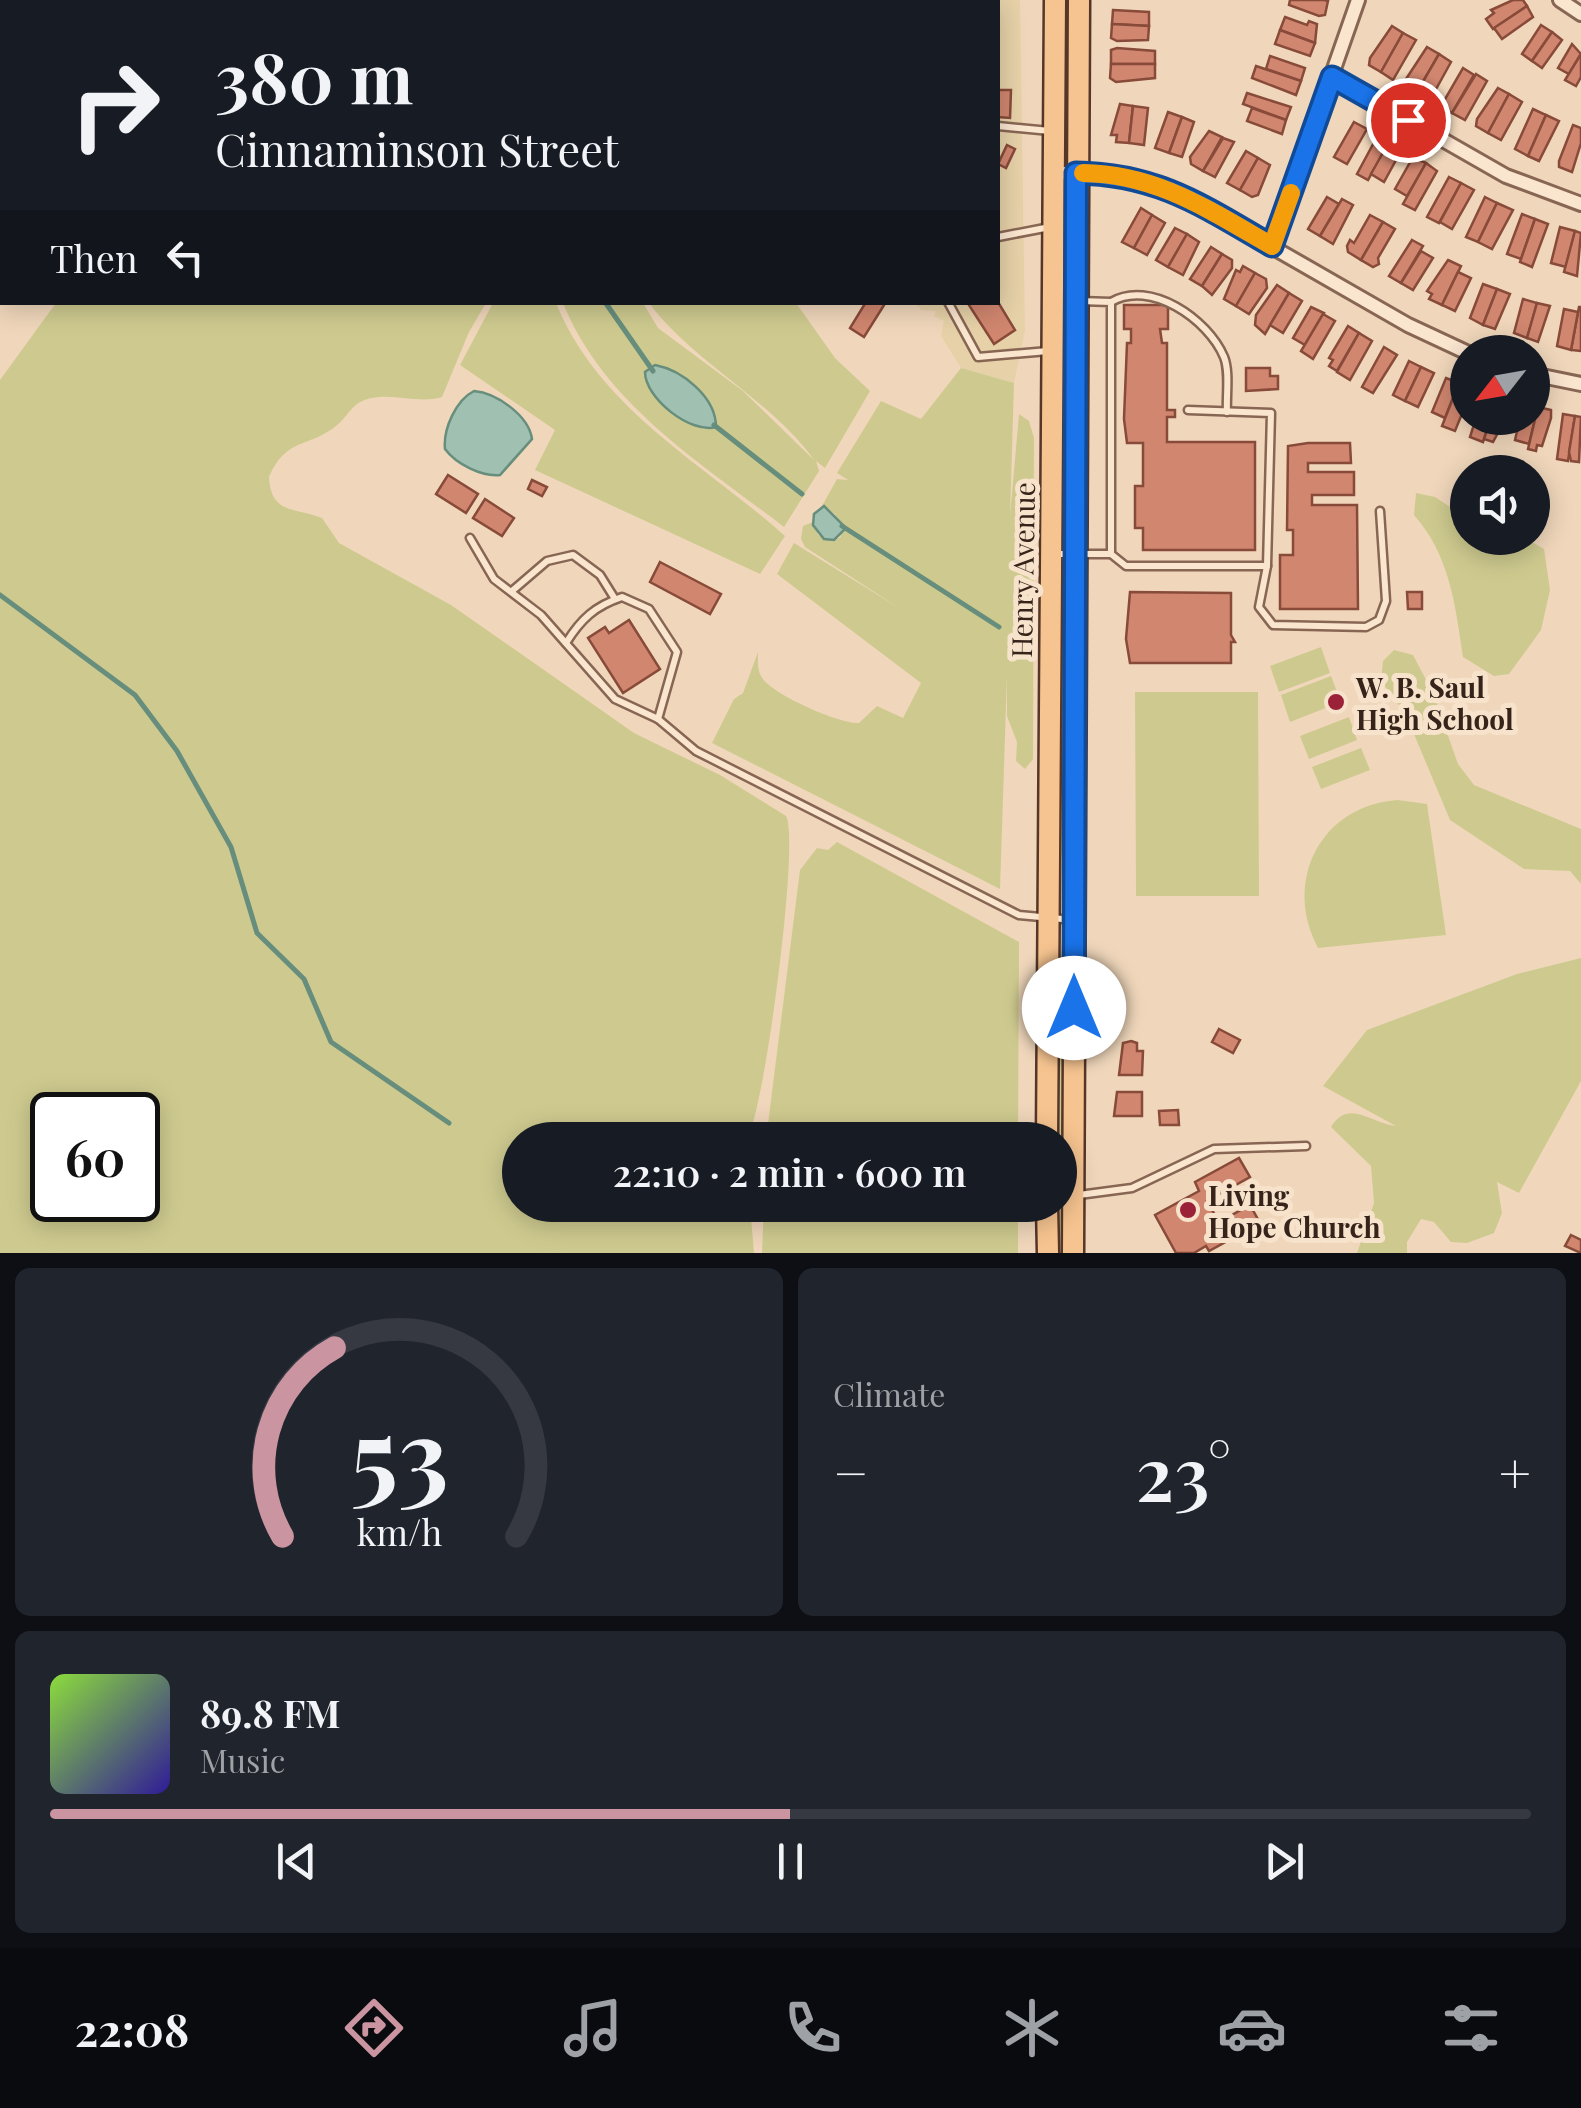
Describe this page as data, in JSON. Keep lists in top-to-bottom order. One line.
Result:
{"streets":{"main road":["Henry Avenue"]},"places":["W. B. Saul High School","Living Hope Church"],"north":"bottom left","page":{"turn":["380 m","Cinnaminson Street"],"then":"Then","limit":"60","trip":"22:10 · 2 min · 600 m","tile":"Climate","heat":["−","23°","+"],"song":["89.8 FM","Music"],"tabs":"22:08","gauge":["53","km/h"]}}
